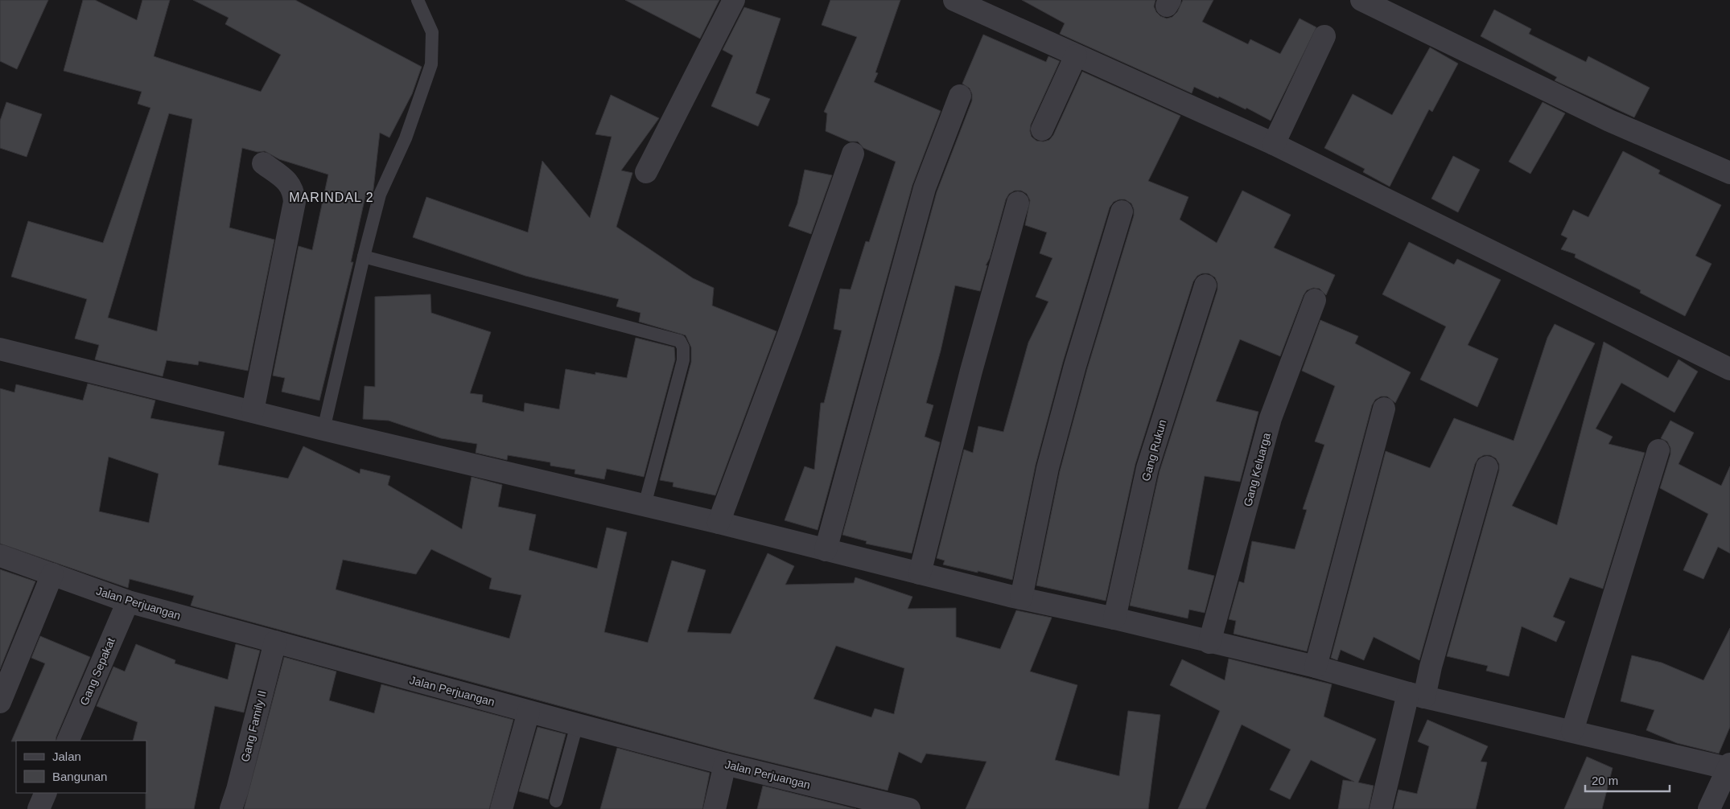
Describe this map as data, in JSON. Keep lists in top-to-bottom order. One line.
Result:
{"streets":{"street":["Gang Rukun","Gang Keluarga","Jalan Perjuangan","Gang Sepakat","Gang Family II"]},"crossings":[["Jalan Perjuangan","Gang Sepakat"],["Jalan Perjuangan","Gang Family II"]],"districts":["MARINDAL 2"],"legend":["Jalan","Bangunan"],"scale_bar":"20 m"}
